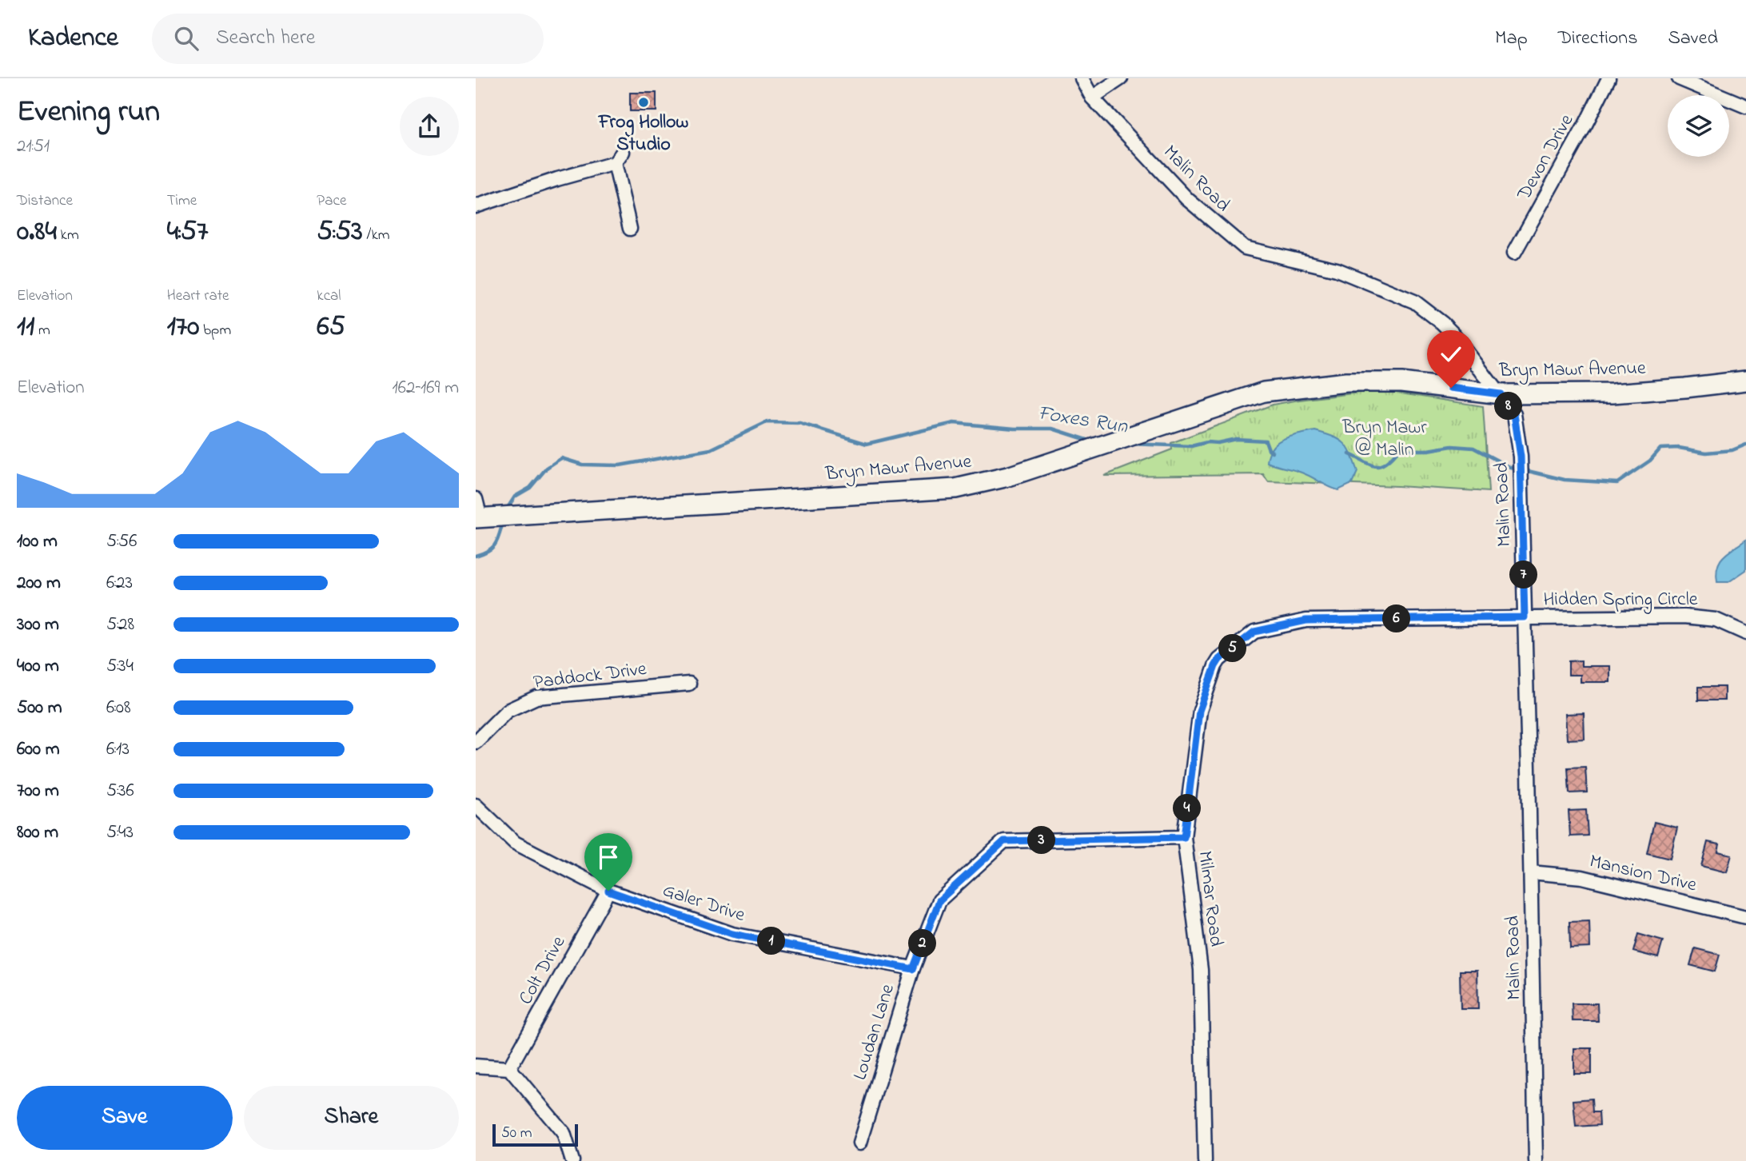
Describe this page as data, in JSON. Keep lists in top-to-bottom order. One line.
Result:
{"streets":{"main road":["Bryn Mawr Avenue"],"street":["Devon Drive","Malin Road","Hidden Spring Circle","Paddock Drive","Mansion Drive","Milmar Road","Galer Drive","Colt Drive","Loudan Lane"]},"crossings":[["Malin Road","Bryn Mawr Avenue"],["Malin Road","Hidden Spring Circle"],["Malin Road","Mansion Drive"],["Malin Road","Milmar Road"],["Hidden Spring Circle","Milmar Road"],["Milmar Road","Loudan Lane"],["Galer Drive","Colt Drive"],["Galer Drive","Loudan Lane"]],"water":["Foxes Run"],"parks":["Bryn Mawr @ Malin"],"places":["Frog Hollow Studio"],"scale_bar":"50 m","page":{"header":"Kadence","search":"Search here","nav":["Map","Directions","Saved"],"heading":["Evening run","21:51"],"stats":[["Distance","0.84 km"],["Time","4:57"],["Pace","5:53 /km"],["Elevation","11 m"],["Heart rate","170 bpm"],["kcal","65"]],"chart":["Elevation","162–169 m"],"pins":["8","7","6","5","4","3","1","2"],"list":[{"name":"100 m","note":"5:56"},{"name":"200 m","note":"6:23"},{"name":"300 m","note":"5:28"},{"name":"400 m","note":"5:34"},{"name":"500 m","note":"6:08"},{"name":"600 m","note":"6:13"},{"name":"700 m","note":"5:36"},{"name":"800 m","note":"5:43"}],"buttons":["Save","Share"],"scale":"50 m"}}
